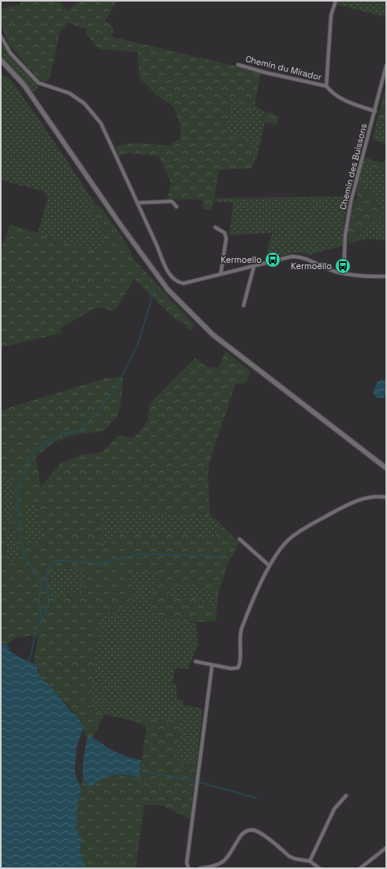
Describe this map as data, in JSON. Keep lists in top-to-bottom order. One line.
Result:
{"streets":{"street":["Chemin du Mirador","Chemin des Buissons"]},"crossings":[["Chemin du Mirador","Chemin des Buissons"]],"places":{"bus stop":["Kermoello","Kermoëllo"]}}
